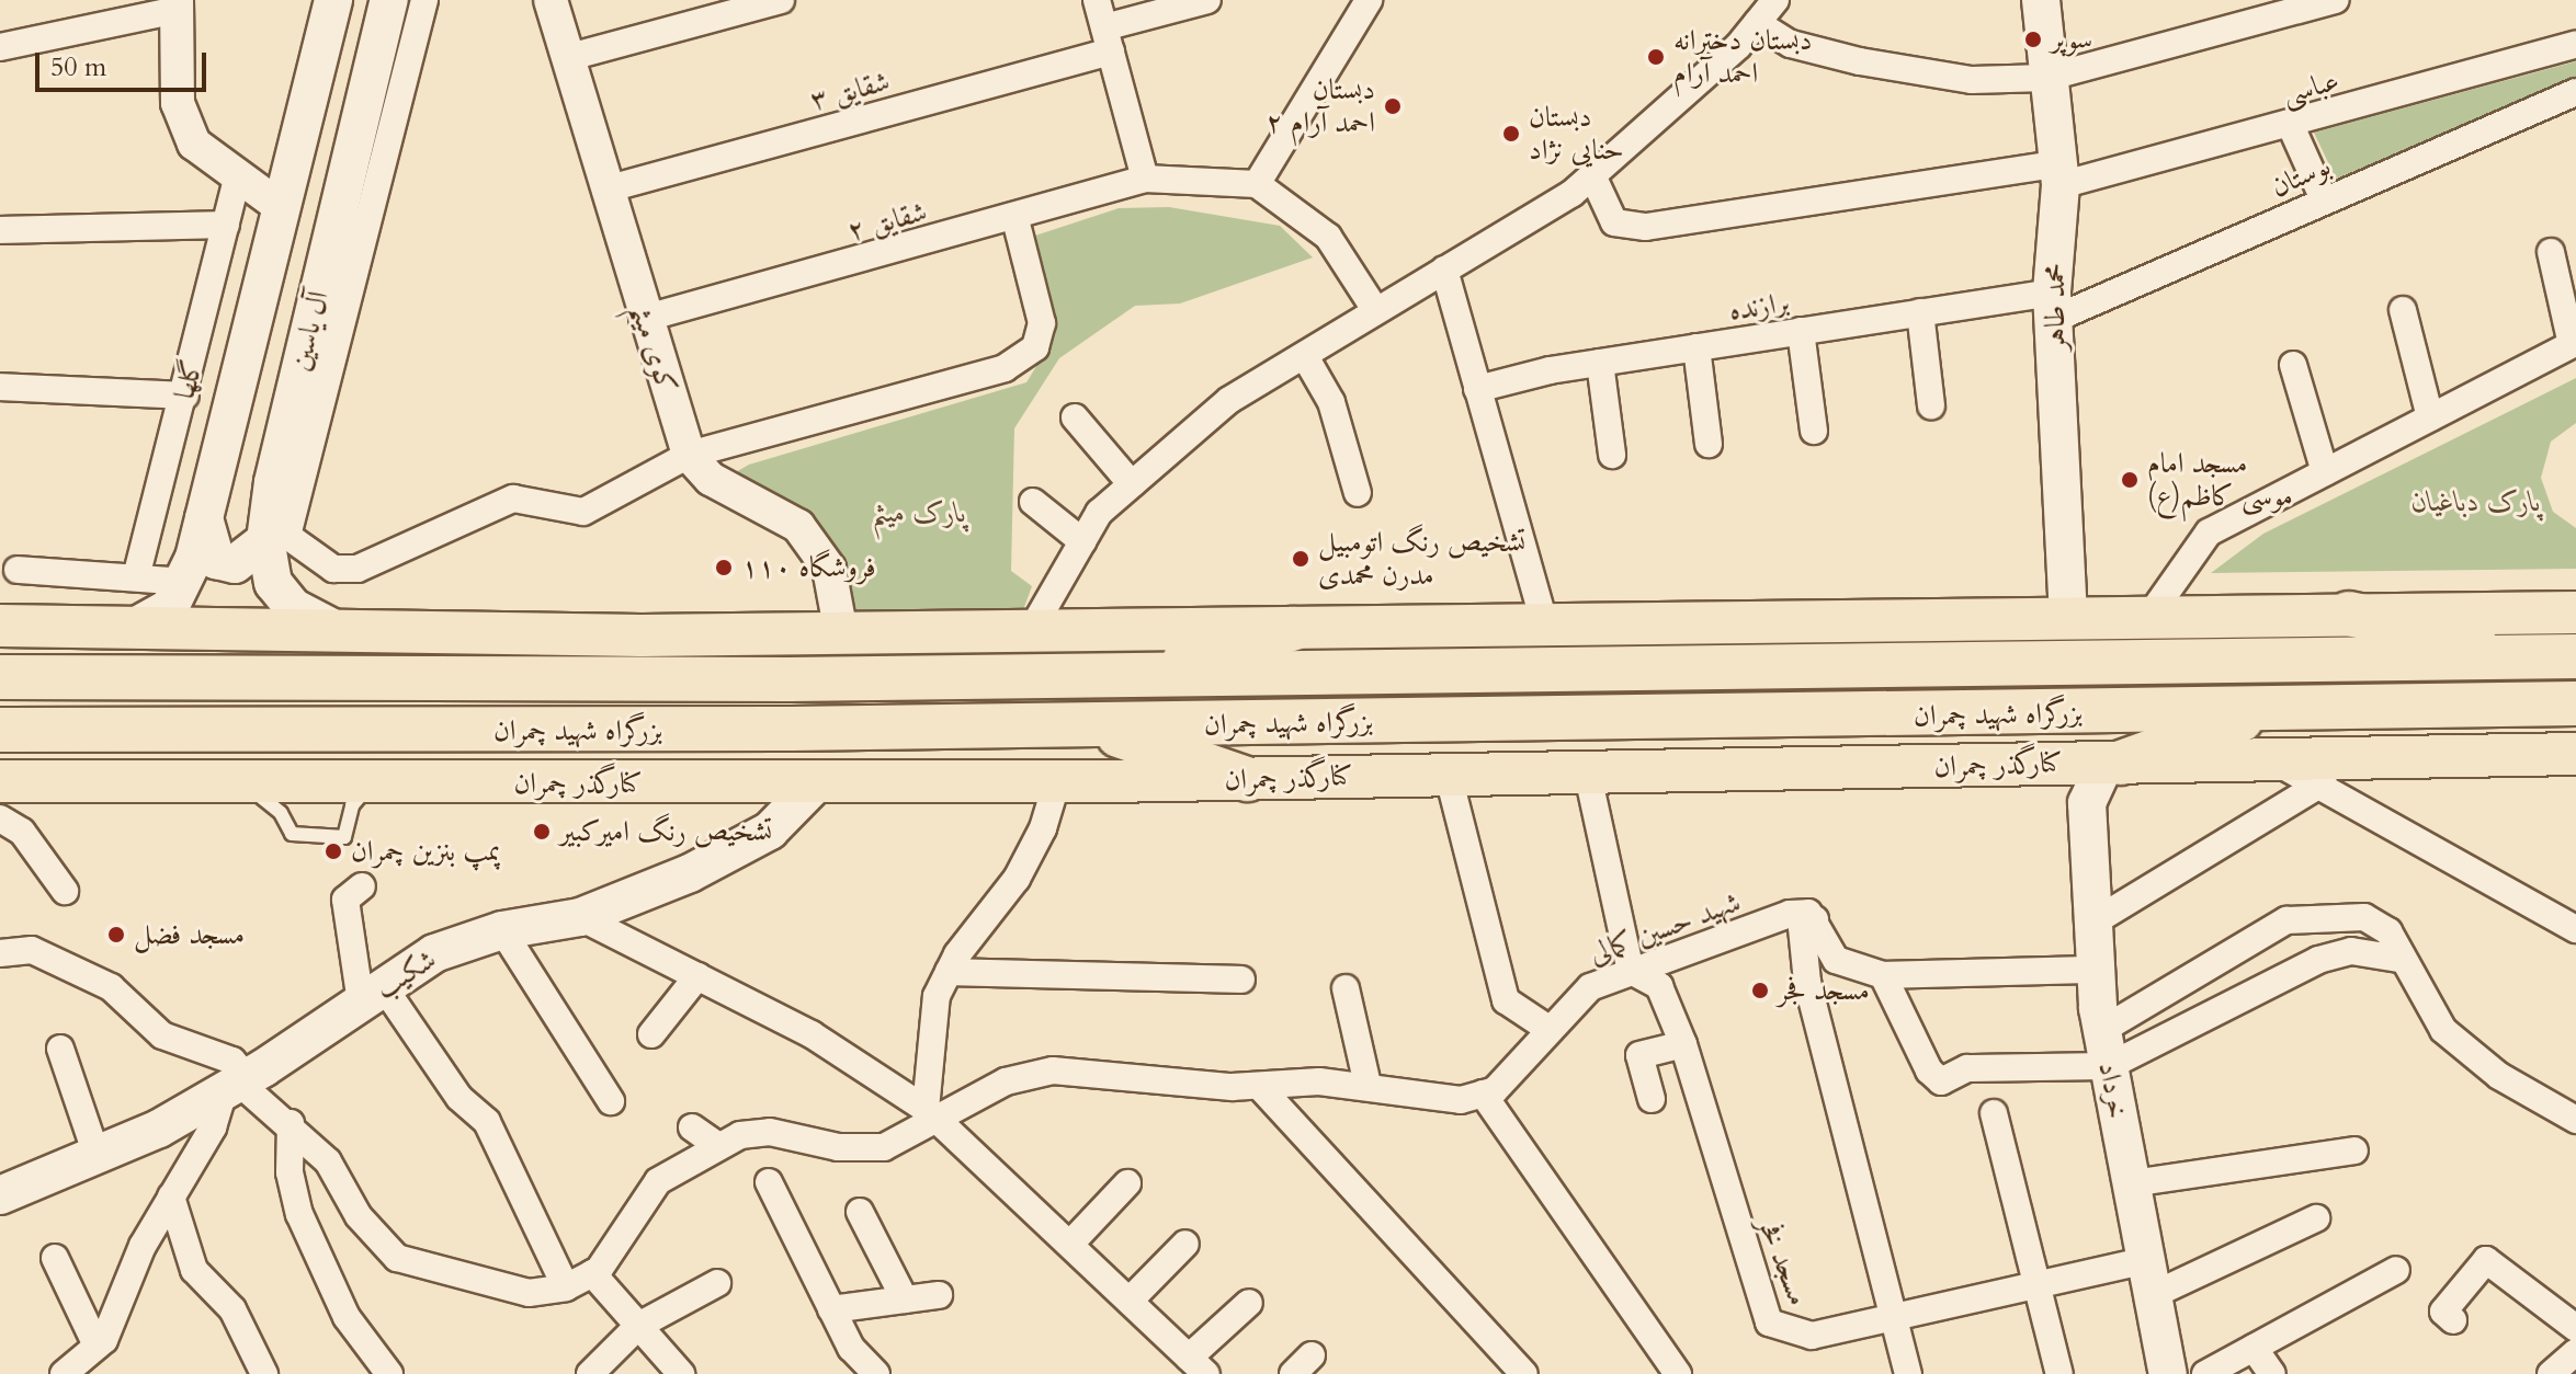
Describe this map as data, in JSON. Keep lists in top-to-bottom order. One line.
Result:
{"streets":{"highway":["بزرگراه شهید چمران"],"main road":["محمد طاهر","آل یاسین","کنارگذر چمران","شکیب","خرداد"],"street":["عباسی","شقایق ۳","بوستان","شقایق ۲","برازنده","کوی میثم","گلها","شهید حسین کمالی","مسجد فخر"]},"crossings":[["عباسی","محمد طاهر"],["شقایق ۳","کوی میثم"],["بوستان","برازنده"],["بوستان","محمد طاهر"],["شقایق ۲","کوی میثم"],["برازنده","محمد طاهر"],["کنارگذر چمران","شکیب"],["شهید حسین کمالی","مسجد فخر"],["خرداد","مسجد فخر"]],"parks":["پارک دباغیان","پارک میثم"],"places":["سوپر","دبستان دخترانه احمد آرام","دبستان احمد آرام ۲","دبستان حنایی نژاد","مسجد امام موسی کاظم(ع)","تشخیص رنگ اتومبیل مدرن محمدی","فروشگاه ۱۱۰","تشخیص رنگ امیرکبیر","پمپ بنزین چمران","مسجد فضل","مسجد فجر"],"scale_bar":"50 m"}
